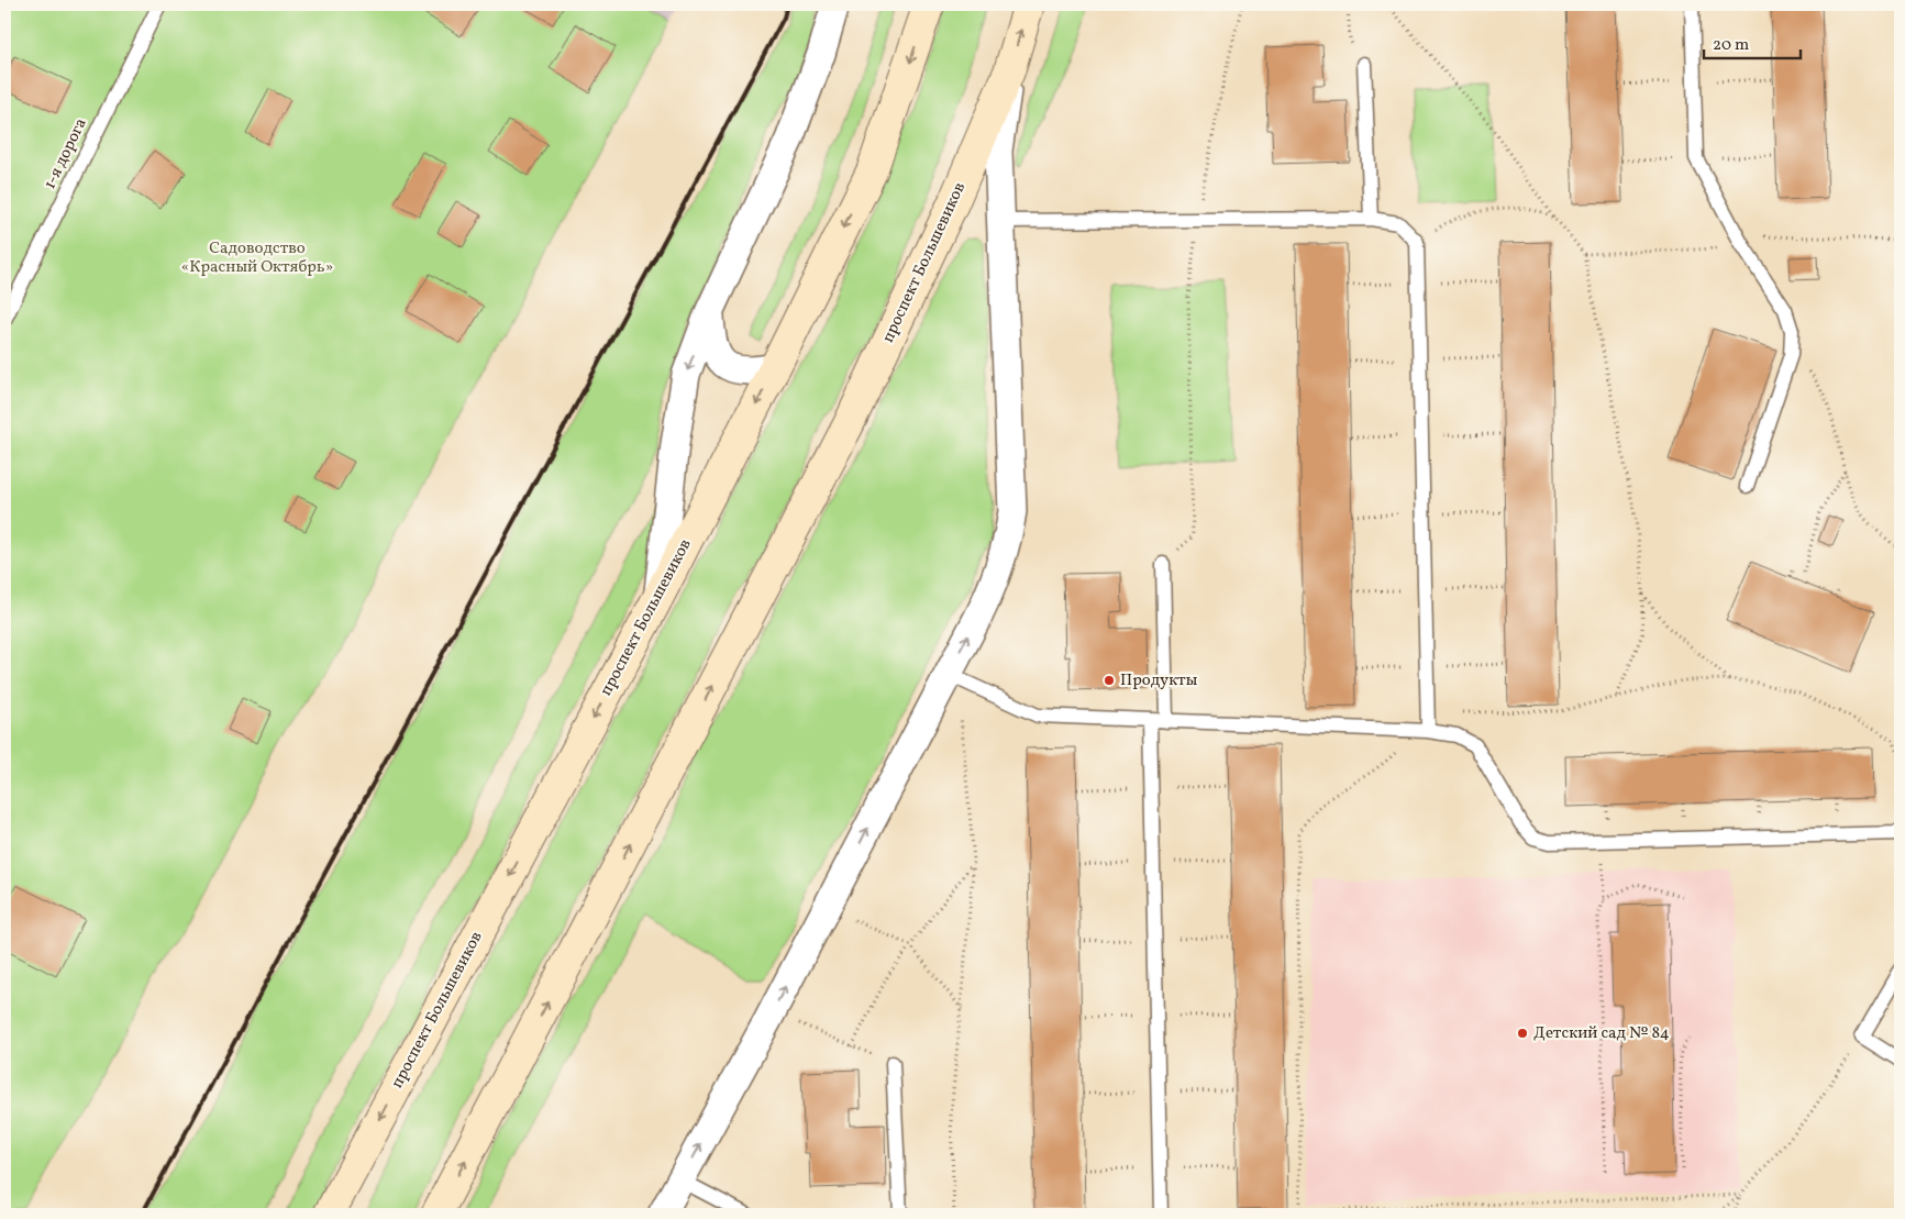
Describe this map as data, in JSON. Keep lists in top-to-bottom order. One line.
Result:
{"streets":{"main road":["проспект Большевиков"],"lane":["1-я дорога"]},"parks":["Садоводство «Красный Октябрь»"],"places":["Продукты","Детский сад № 84"],"scale_bar":"20 m"}
